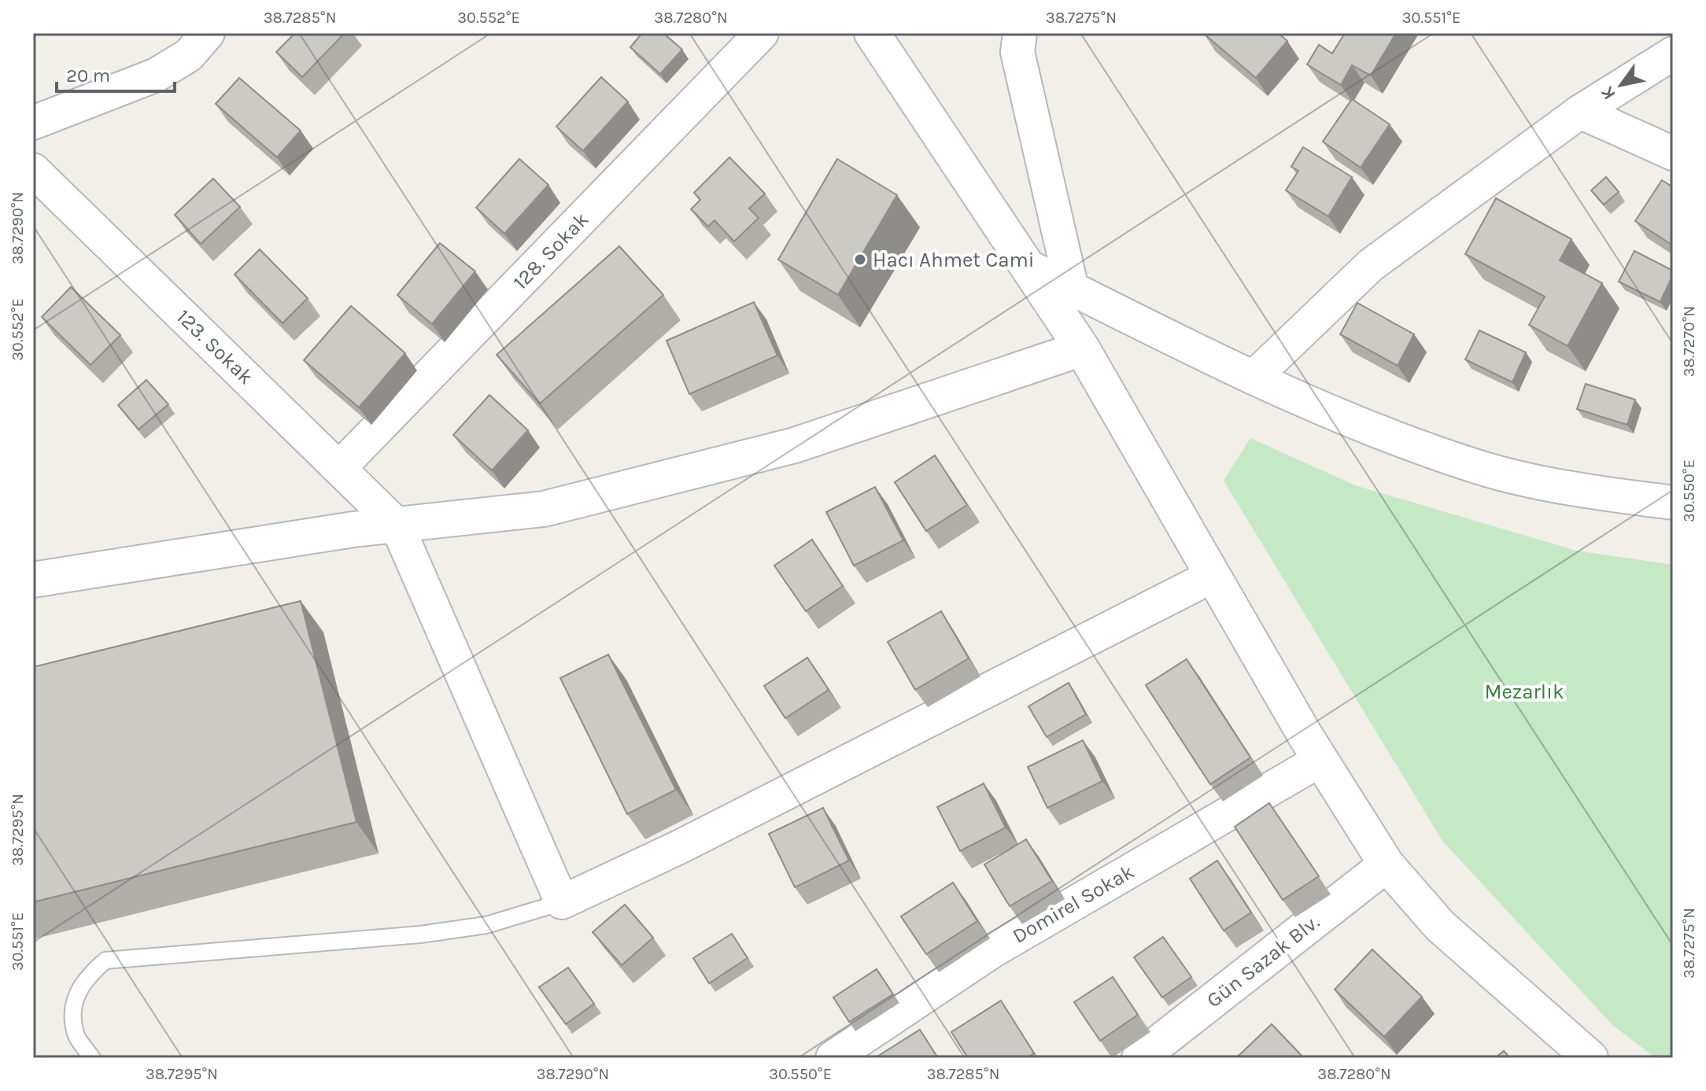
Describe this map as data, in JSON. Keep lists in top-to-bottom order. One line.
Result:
{"streets":{"main road":["Gün Sazak Blv."],"street":["128. Sokak","123. Sokak","Domirel Sokak"]},"crossings":[["128. Sokak","123. Sokak"]],"parks":["Mezarlık"],"places":["Hacı Ahmet Cami"],"scale_bar":"20 m","north":"bottom left","coordinates":["38.7285°N","30.552°E","38.7280°N","38.7275°N","30.551°E","38.7290°N","38.7270°N","30.550°E","38.7295°N"]}
